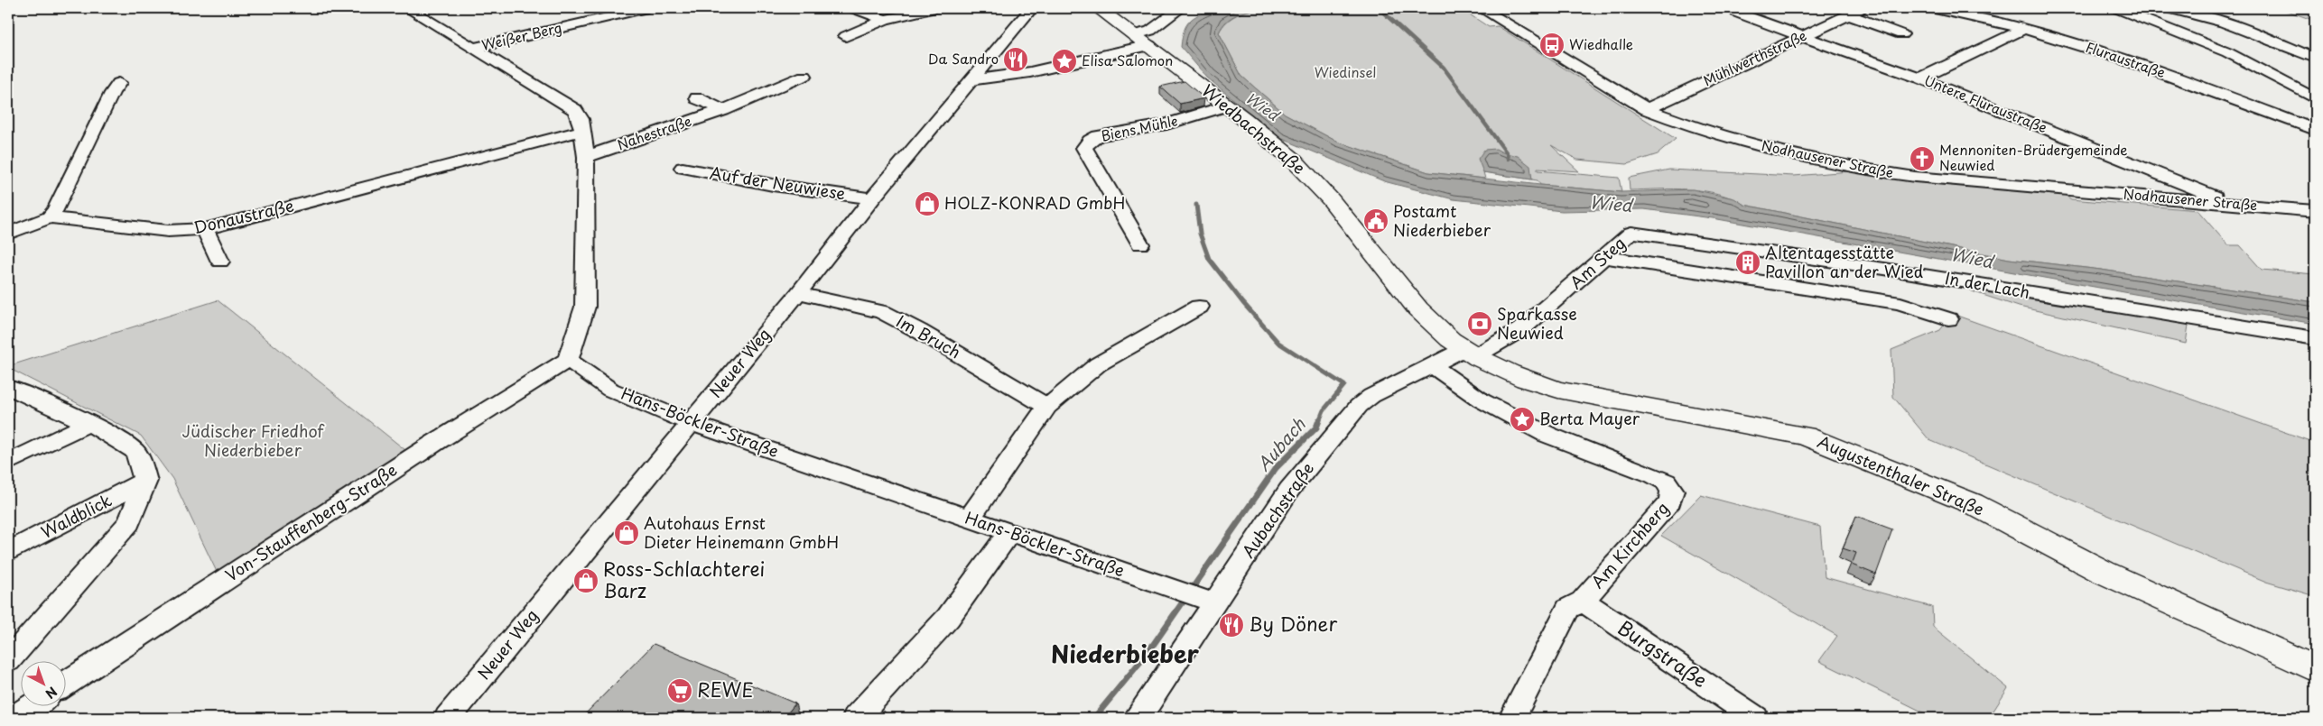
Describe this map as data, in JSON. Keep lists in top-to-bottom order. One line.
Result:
{"streets":{"main road":["Wiedbachstraße","Augustenthaler Straße"],"street":["Weißer Berg","Mühlwerthstraße","Fluraustraße","Untere Fluraustraße","Biens Mühle","Nahestraße","Nodhausener Straße","Auf der Neuwiese","Donaustraße","Am Steg","In der Lach","Im Bruch","Neuer Weg","Hans-Böckler-Straße","Aubachstraße","Waldblick","Von-Stauffenberg-Straße","Am Kirchberg","Burgstraße"]},"crossings":[["Mühlwerthstraße","Untere Fluraustraße"],["Mühlwerthstraße","Nodhausener Straße"],["Untere Fluraustraße","Nodhausener Straße"],["Biens Mühle","Wiedbachstraße"],["Wiedbachstraße","Am Steg"],["Wiedbachstraße","Augustenthaler Straße"],["Wiedbachstraße","Aubachstraße"],["Auf der Neuwiese","Neuer Weg"],["Am Steg","In der Lach"],["Am Steg","Augustenthaler Straße"],["Am Steg","Aubachstraße"],["Im Bruch","Neuer Weg"],["Neuer Weg","Hans-Böckler-Straße"],["Hans-Böckler-Straße","Aubachstraße"],["Hans-Böckler-Straße","Von-Stauffenberg-Straße"],["Augustenthaler Straße","Aubachstraße"],["Aubachstraße","Am Kirchberg"],["Am Kirchberg","Burgstraße"]],"districts":["Niederbieber"],"water":["Wied","Aubach"],"parks":["Wiedinsel","Jüdischer Friedhof Niederbieber"],"places":{"bus stop":["Wiedhalle"],"restaurant":["Da Sandro","By Döner"],"place":["Elisa Salomon","Berta Mayer"],"church":["Mennoniten-Brüdergemeinde Neuwied"],"shop":["HOLZ-KONRAD GmbH","Autohaus Ernst Dieter Heinemann GmbH","Ross-Schlachterei Barz"],"public building":["Postamt Niederbieber"],"building":["Altentagesstätte Pavillon an der Wied"],"bank":["Sparkasse Neuwied"],"supermarket":["REWE"]},"north":"bottom right"}
